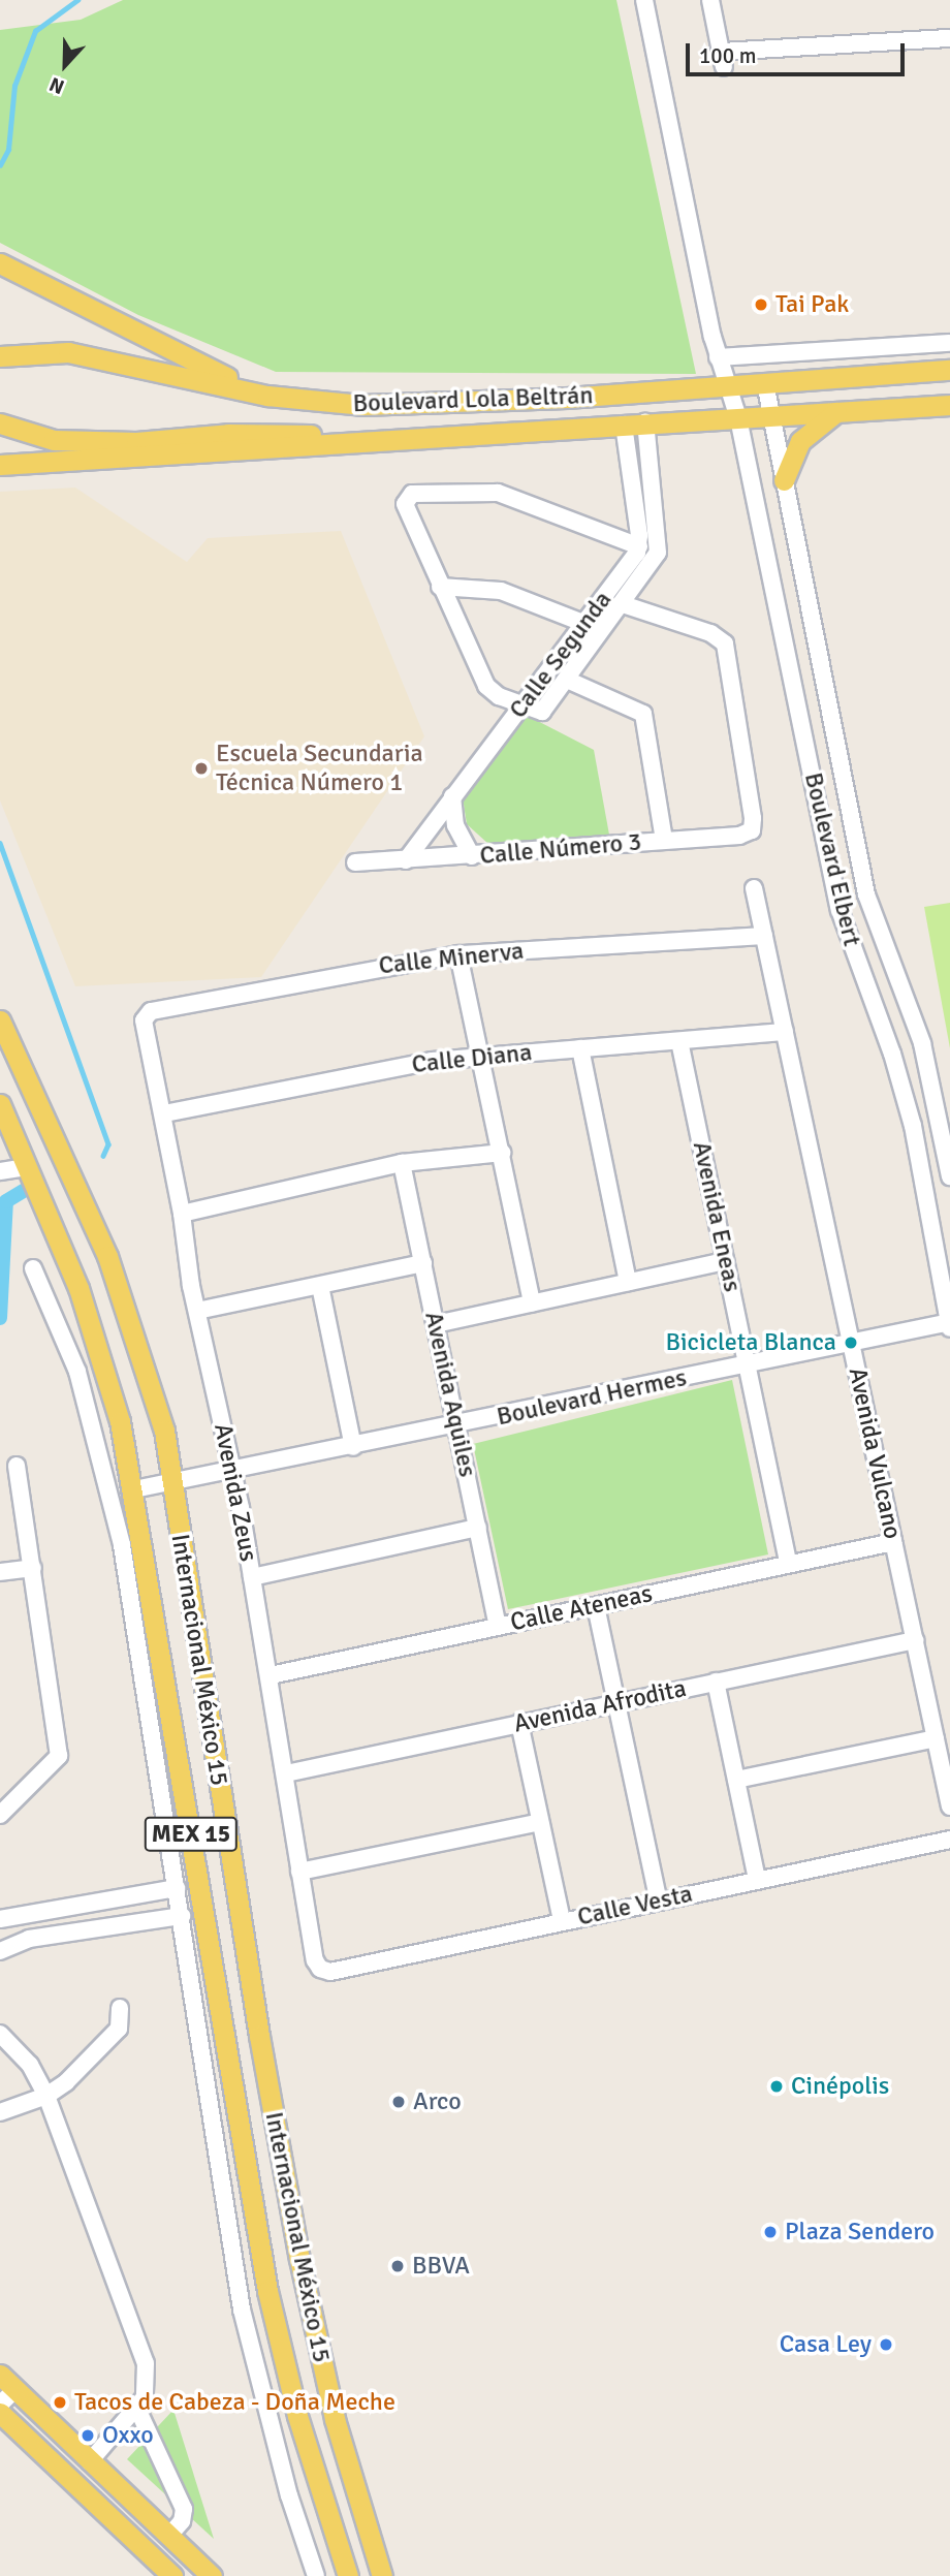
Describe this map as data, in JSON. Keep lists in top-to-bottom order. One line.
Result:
{"streets":{"main road":["Boulevard Lola Beltrán","Internacional México 15","MEX 15"],"street":["Calle Segunda","Calle Número 3","Boulevard Elbert","Calle Minerva","Calle Diana","Avenida Eneas","Avenida Aquiles","Boulevard Hermes","Avenida Vulcano","Avenida Zeus","Calle Ateneas","Avenida Afrodita","Calle Vesta"]},"crossings":[["Boulevard Lola Beltrán","Calle Segunda"],["Boulevard Lola Beltrán","Boulevard Elbert"],["Calle Segunda","Calle Número 3"],["Boulevard Elbert","Boulevard Hermes"],["Calle Minerva","Avenida Vulcano"],["Calle Minerva","Avenida Zeus"],["Calle Diana","Avenida Eneas"],["Calle Diana","Avenida Vulcano"],["Calle Diana","Avenida Zeus"],["Avenida Eneas","Boulevard Hermes"],["Avenida Eneas","Calle Ateneas"],["Avenida Aquiles","Boulevard Hermes"],["Avenida Aquiles","Calle Ateneas"],["Boulevard Hermes","Avenida Vulcano"],["Boulevard Hermes","Avenida Zeus"],["Boulevard Hermes","Internacional México 15"],["Avenida Vulcano","Calle Ateneas"],["Avenida Vulcano","Avenida Afrodita"],["Avenida Zeus","Calle Ateneas"],["Avenida Zeus","Avenida Afrodita"],["Avenida Zeus","Calle Vesta"]],"places":["Tai Pak","Escuela Secundaria Técnica Número 1","Bicicleta Blanca","Cinépolis","Arco","Plaza Sendero","BBVA","Casa Ley","Tacos de Cabeza - Doña Meche","Oxxo"],"scale_bar":"100 m","north":"bottom"}
